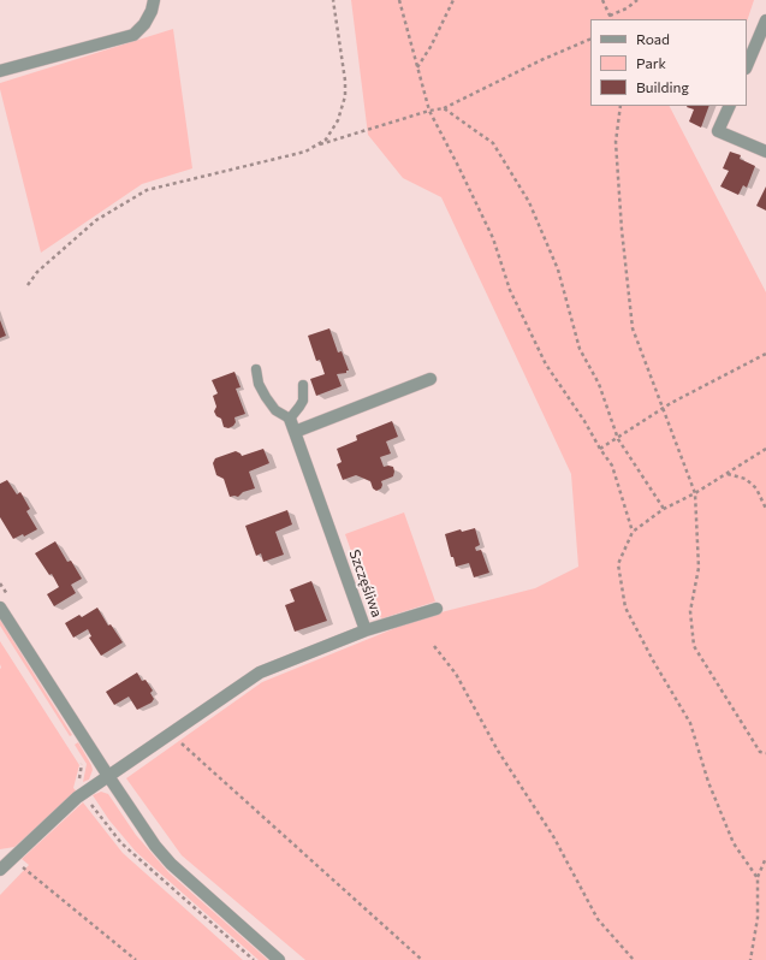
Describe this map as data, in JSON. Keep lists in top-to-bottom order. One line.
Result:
{"streets":{"street":["Szczęśliwa"]},"legend":["Road","Park","Building"]}
